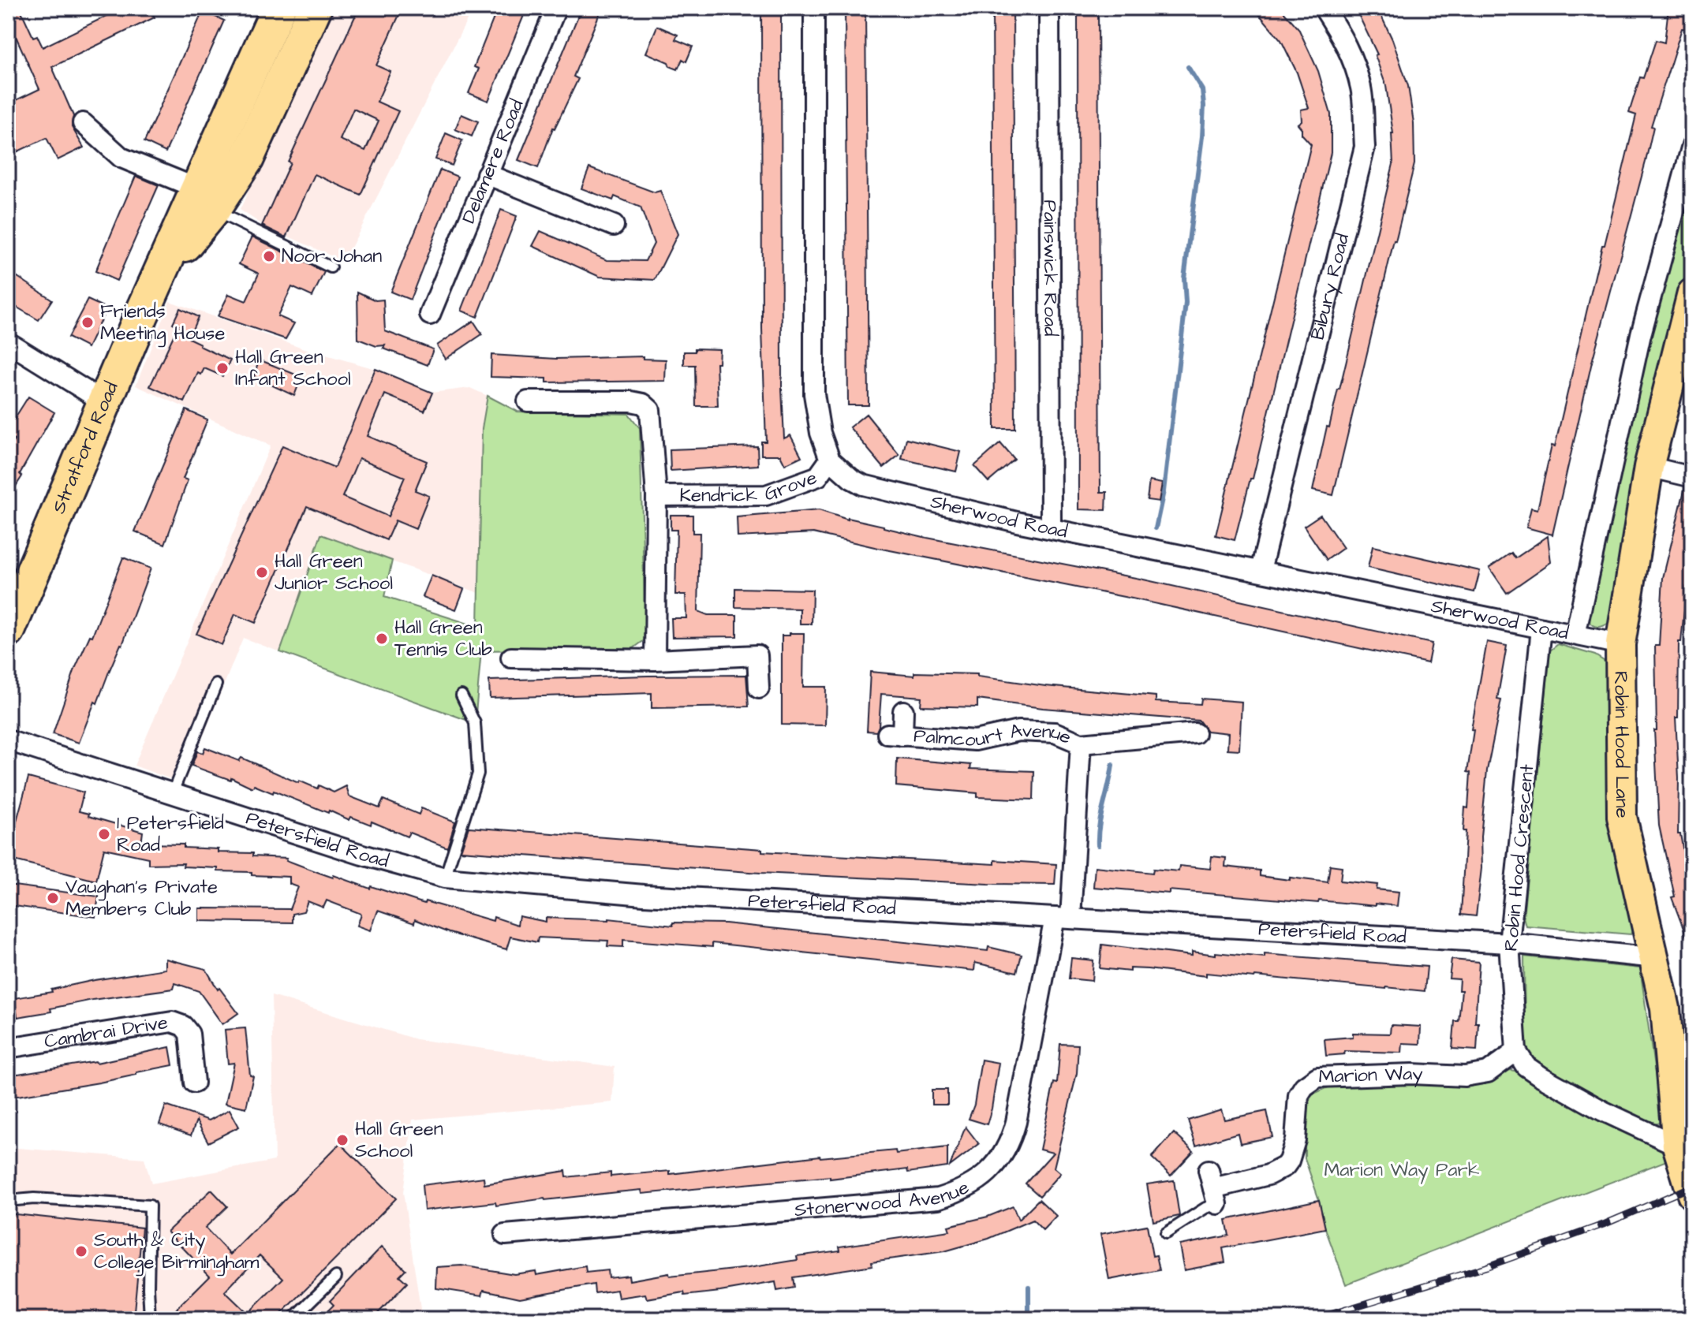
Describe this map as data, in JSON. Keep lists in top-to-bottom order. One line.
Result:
{"streets":{"highway":["Stratford Road"],"main road":["Robin Hood Lane"],"street":["Delamere Road","Painswick Road","Bibury Road","Kendrick Grove","Sherwood Road","Palmcourt Avenue","Petersfield Road","Robin Hood Crescent","Cambrai Drive","Marion Way","Stonerwood Avenue"]},"crossings":[["Painswick Road","Sherwood Road"],["Bibury Road","Sherwood Road"],["Kendrick Grove","Sherwood Road"],["Sherwood Road","Robin Hood Lane"],["Sherwood Road","Robin Hood Crescent"],["Palmcourt Avenue","Petersfield Road"],["Palmcourt Avenue","Stonerwood Avenue"],["Robin Hood Lane","Petersfield Road"],["Petersfield Road","Robin Hood Crescent"],["Petersfield Road","Stonerwood Avenue"],["Robin Hood Crescent","Marion Way"]],"parks":["Marion Way Park"],"places":["Noor Johan","Friends Meeting House","Hall Green Infant School","Hall Green Junior School","Hall Green Tennis Club","1 Petersfield Road","Vaughan's Private Members Club","Hall Green School","South & City College Birmingham"]}
